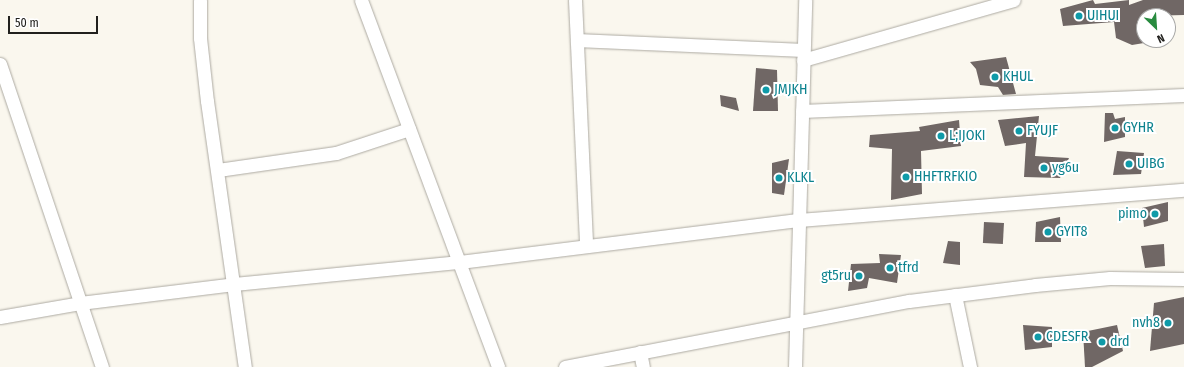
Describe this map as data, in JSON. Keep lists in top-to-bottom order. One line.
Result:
{"places":["UIHUI","KHUL","JMJKH","GYHR","FYUJF","L;IJOKI","UIBG","yg6u","HHFTRFKIO","KLKL","pimo","GYIT8","tfrd","gt5ru","nvh8","CDESFR","drd"],"scale_bar":"50 m","north":"bottom right"}
